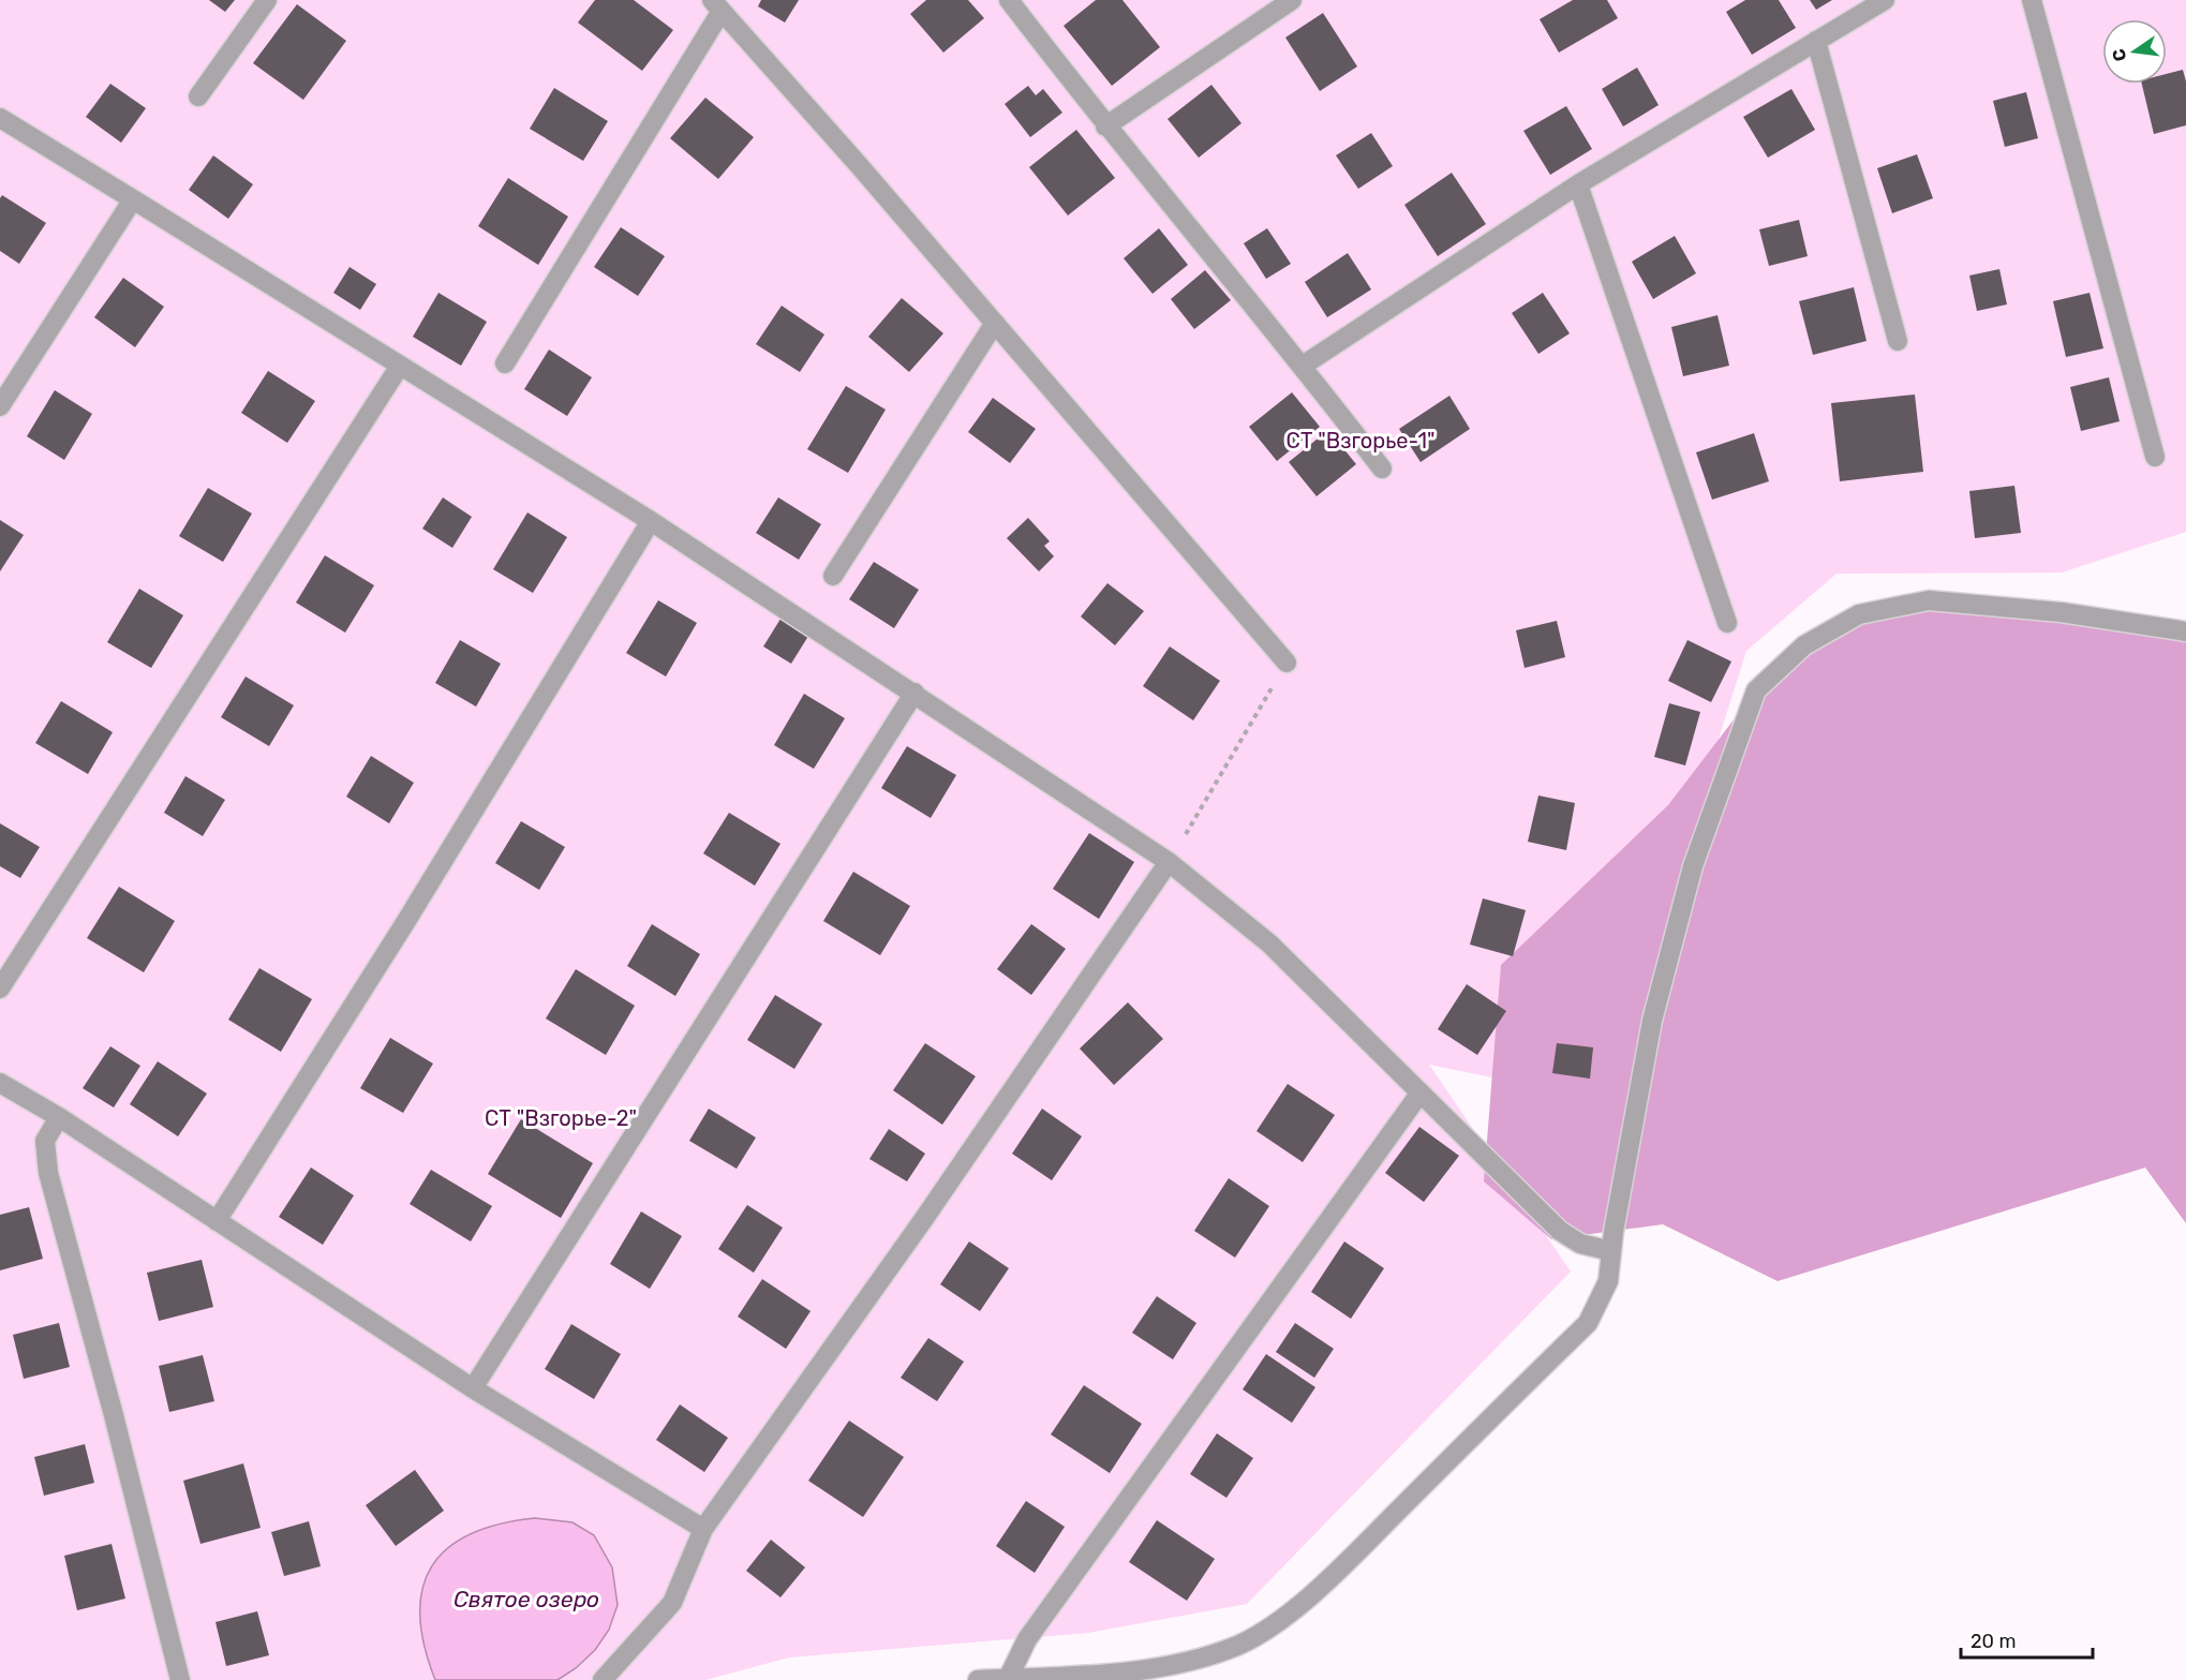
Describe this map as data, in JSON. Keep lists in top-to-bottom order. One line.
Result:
{"water":["Святое озеро"],"parks":["СТ \"Взгорье-1\"","СТ \"Взгорье-2\""],"scale_bar":"20 m","north":"left"}
